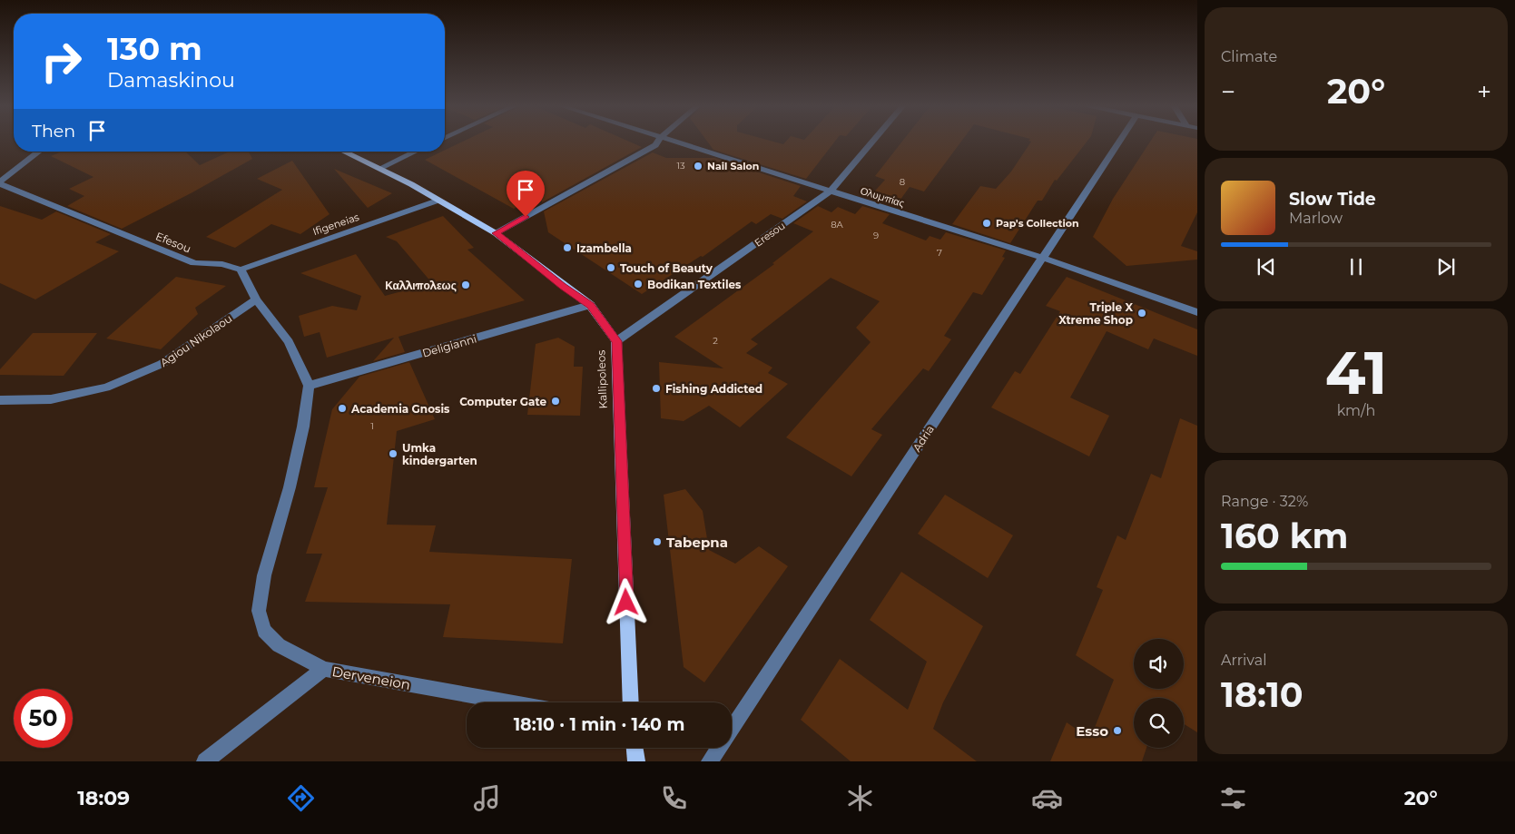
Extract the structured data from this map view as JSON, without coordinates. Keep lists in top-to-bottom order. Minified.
{"streets":{"main road":["Kallipoleos"],"street":["Ολυμπίας","Ifigeneias","Eresou","Efesou","Agiou Nikolaou","Deligianni","Adria","Derveneion"]},"crossings":[["Ολυμπίας","Eresou"],["Ολυμπίας","Adria"],["Ifigeneias","Efesou"],["Ifigeneias","Kallipoleos"],["Eresou","Kallipoleos"],["Deligianni","Kallipoleos"],["Deligianni","Derveneion"]],"places":["Nail Salon","Pap's Collection","Izambella","Touch of Beauty","Bodikan Textiles","Καλλιπολεως","Triple X Xtreme Shop","Fishing Addicted","Computer Gate","Academia Gnosis","Umka kindergarten","Tabepna","Esso"],"house_numbers":["13","8","8A","9","7","2","1"],"page":{"tile":["Climate",["41","km/h"],["Range · 32%","160 km"],["Arrival","18:10"]],"turn":["130 m","Damaskinou"],"heat":["−","20°","+"],"then":"Then","song":["Slow Tide","Marlow"],"limit":"50","trip":"18:10 · 1 min · 140 m","tabs":["18:09","20°"]}}
